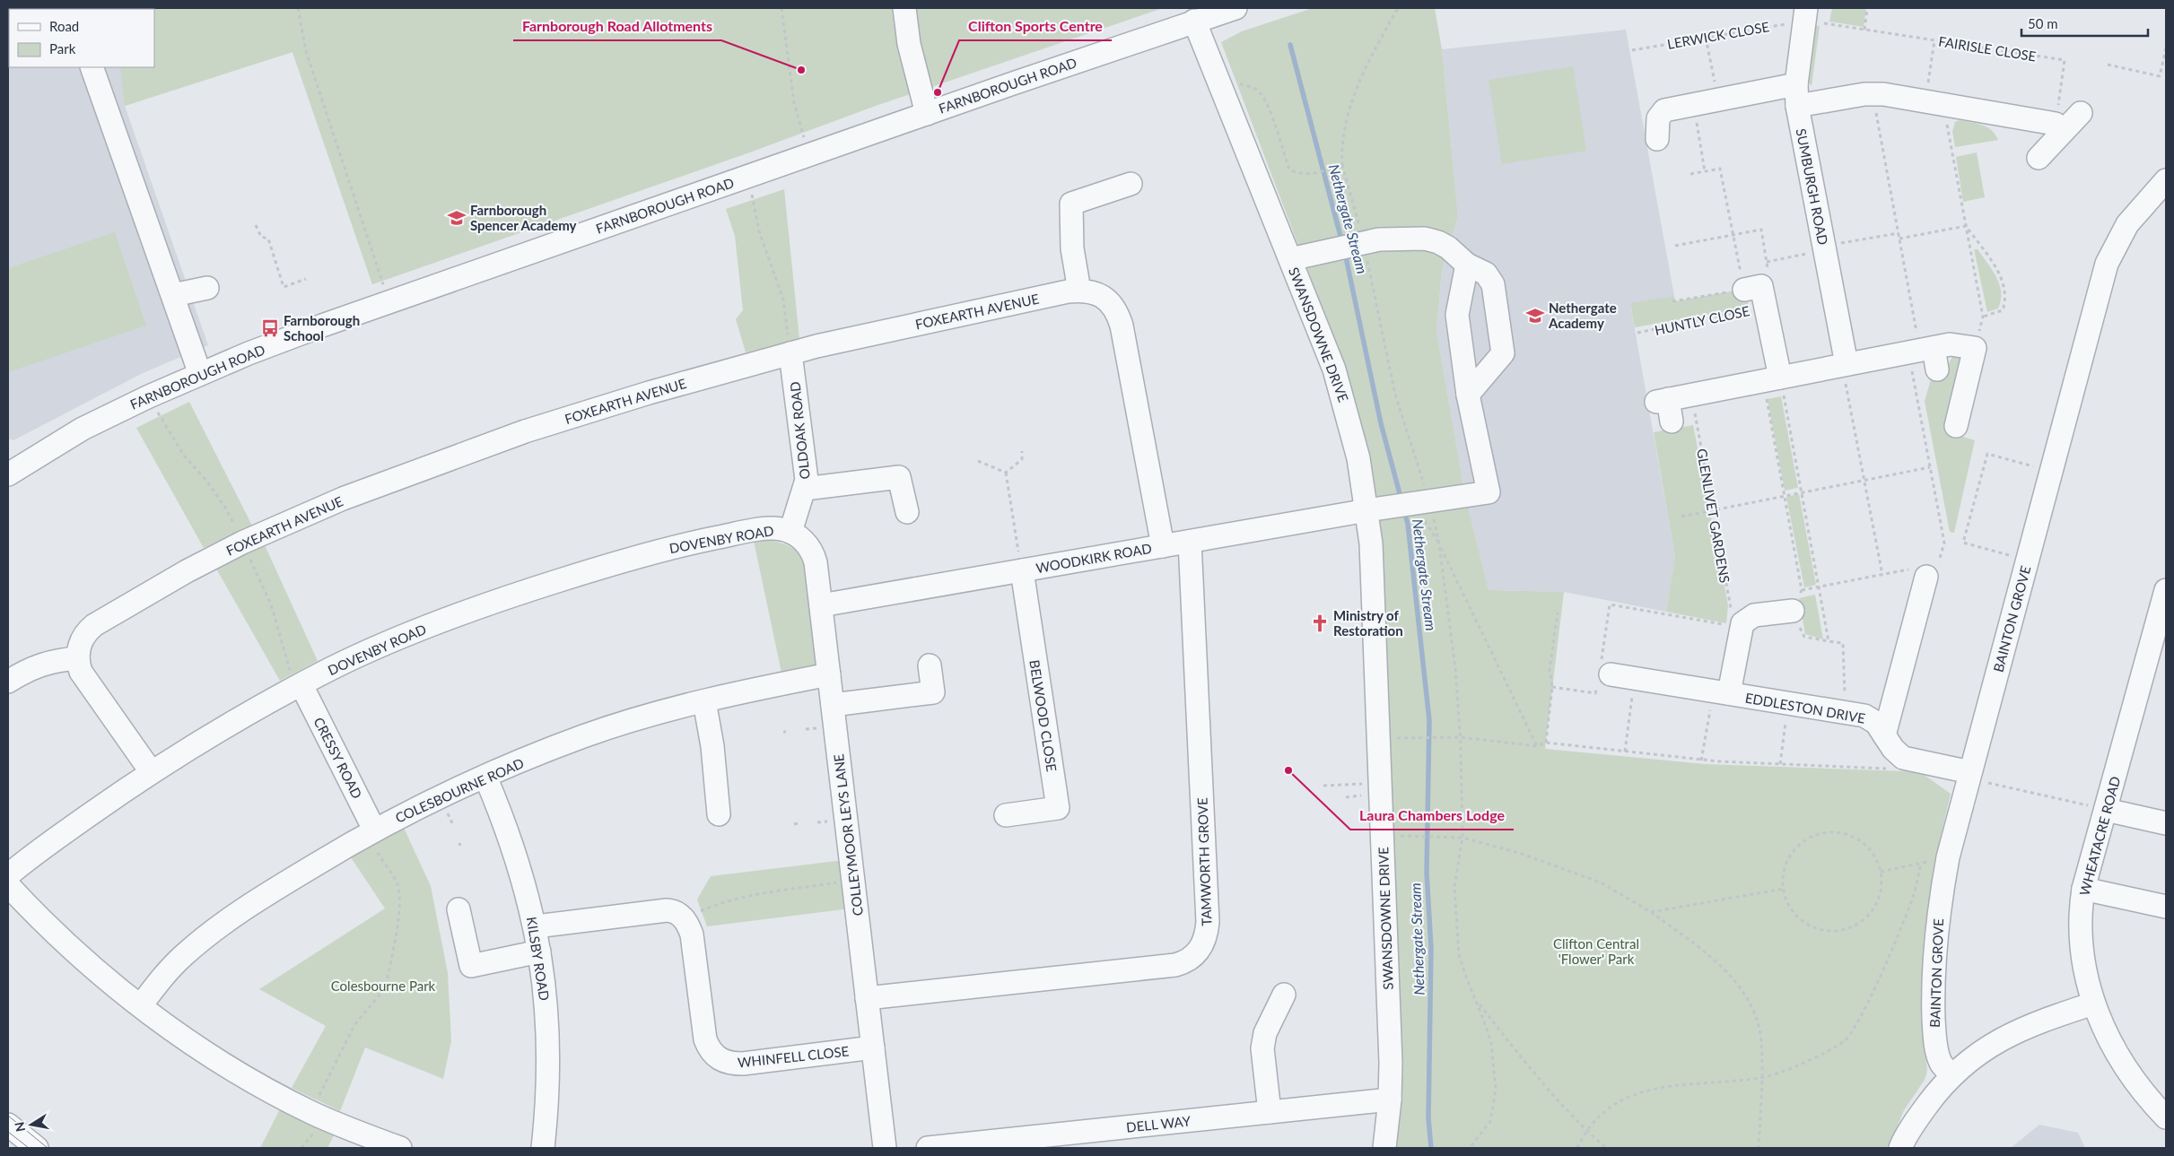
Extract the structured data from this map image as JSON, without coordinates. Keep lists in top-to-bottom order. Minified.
{"streets":{"street":["FARNBOROUGH ROAD","SUMBURGH ROAD","FOXEARTH AVENUE","HUNTLY CLOSE","SWANSDOWNE DRIVE","OLDOAK ROAD","DOVENBY ROAD","WOODKIRK ROAD","BAINTON GROVE","EDDLESTON DRIVE","BELWOOD CLOSE","CRESSY ROAD","COLESBOURNE ROAD","COLLEYMOOR LEYS LANE","WHEATACRE ROAD","TAMWORTH GROVE","KILSBY ROAD","WHINFELL CLOSE","DELL WAY"],"path":["LERWICK CLOSE","FAIRISLE CLOSE","GLENLIVET GARDENS"]},"crossings":[["LERWICK CLOSE","FAIRISLE CLOSE"],["LERWICK CLOSE","SUMBURGH ROAD"],["FAIRISLE CLOSE","SUMBURGH ROAD"],["FARNBOROUGH ROAD","SWANSDOWNE DRIVE"],["FOXEARTH AVENUE","OLDOAK ROAD"],["FOXEARTH AVENUE","WOODKIRK ROAD"],["SWANSDOWNE DRIVE","WOODKIRK ROAD"],["SWANSDOWNE DRIVE","DELL WAY"],["OLDOAK ROAD","DOVENBY ROAD"],["OLDOAK ROAD","COLLEYMOOR LEYS LANE"],["DOVENBY ROAD","CRESSY ROAD"],["DOVENBY ROAD","COLLEYMOOR LEYS LANE"],["WOODKIRK ROAD","BELWOOD CLOSE"],["WOODKIRK ROAD","COLLEYMOOR LEYS LANE"],["WOODKIRK ROAD","TAMWORTH GROVE"],["CRESSY ROAD","COLESBOURNE ROAD"],["COLESBOURNE ROAD","COLLEYMOOR LEYS LANE"],["COLESBOURNE ROAD","KILSBY ROAD"],["COLLEYMOOR LEYS LANE","TAMWORTH GROVE"],["COLLEYMOOR LEYS LANE","WHINFELL CLOSE"]],"water":["Nethergate Stream"],"parks":["Clifton Central 'Flower' Park","Colesbourne Park"],"places":{"other":["Farnborough Road Allotments","Clifton Sports Centre","Laura Chambers Lodge"],"school or university":["Farnborough Spencer Academy","Nethergate Academy"],"bus stop":["Farnborough School"],"church":["Ministry of Restoration"]},"legend":["Road","Park"],"scale_bar":"50 m","north":"left"}
